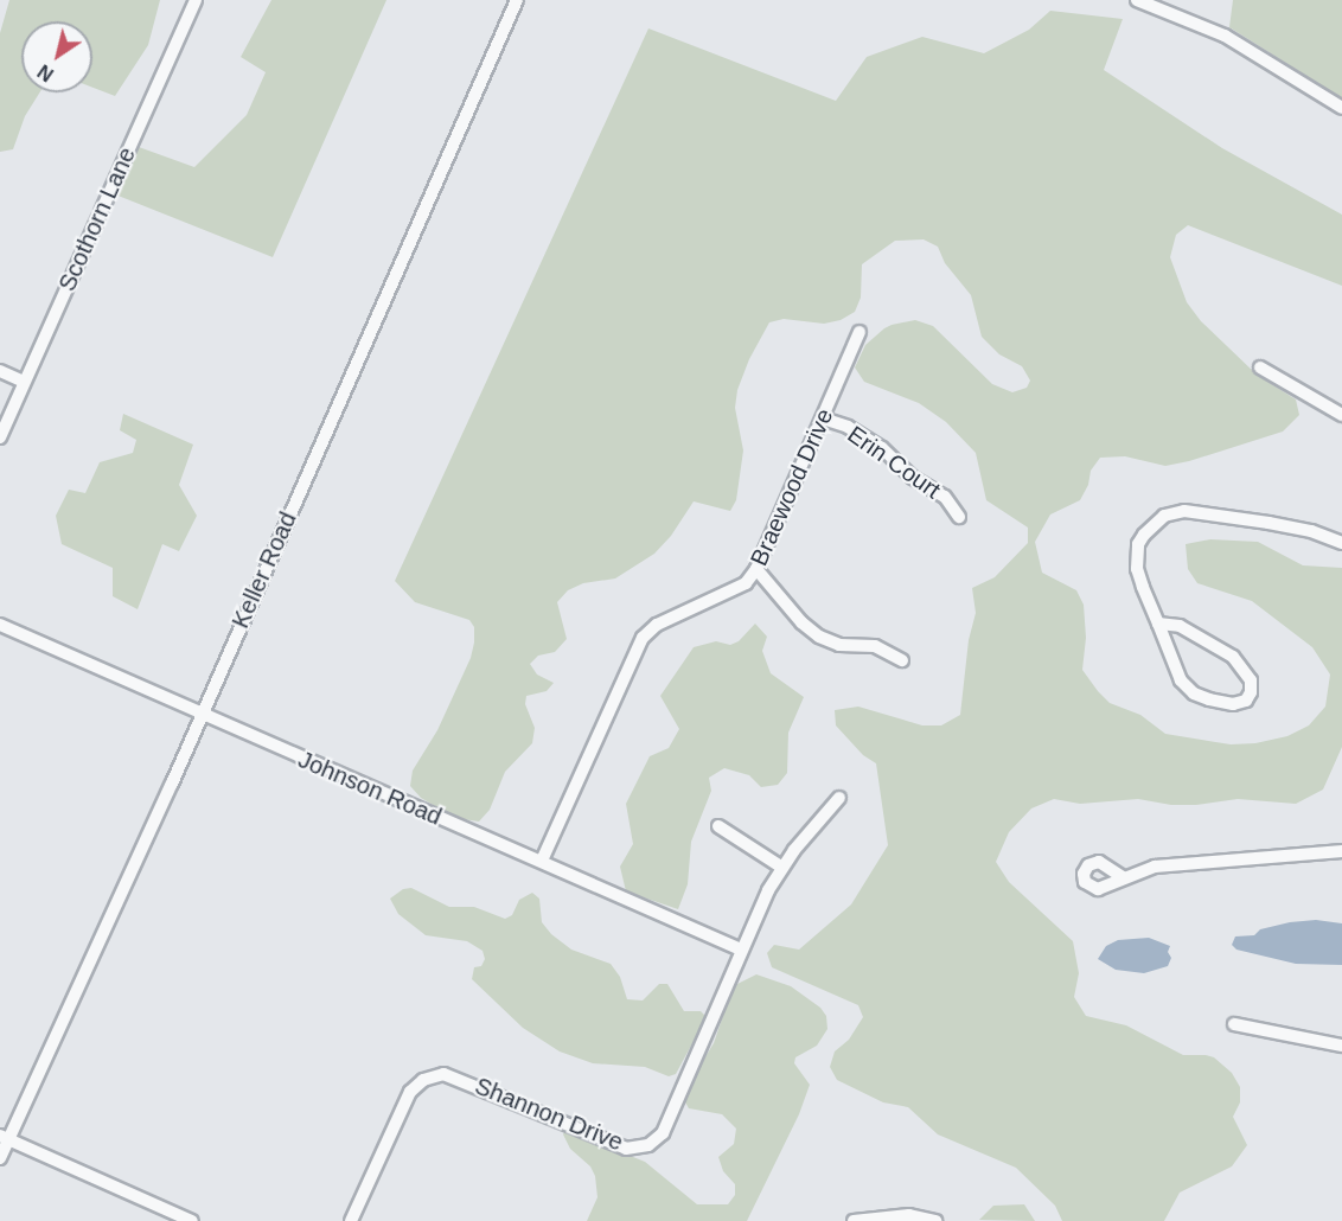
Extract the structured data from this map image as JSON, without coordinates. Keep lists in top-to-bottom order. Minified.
{"streets":{"street":["Scothorn Lane","Erin Court","Braewood Drive","Keller Road","Johnson Road","Shannon Drive"]},"crossings":[["Erin Court","Braewood Drive"],["Braewood Drive","Johnson Road"],["Keller Road","Johnson Road"],["Johnson Road","Shannon Drive"]],"north":"bottom left"}
